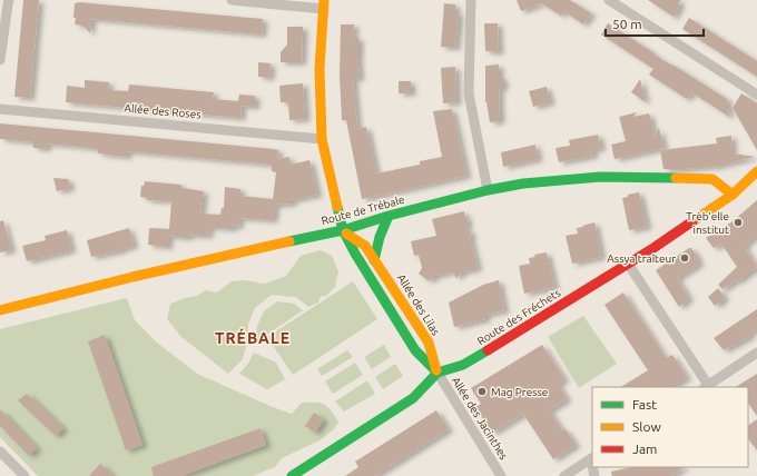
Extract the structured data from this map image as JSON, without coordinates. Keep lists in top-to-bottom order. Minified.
{"streets":{"street":["Allée des Roses","Route de Trébale","Allée des Lilas","Route des Fréchets","Allée des Jacinthes"]},"crossings":[["Route de Trébale","Allée des Lilas"],["Route de Trébale","Route des Fréchets"],["Allée des Lilas","Route des Fréchets"],["Allée des Lilas","Allée des Jacinthes"],["Route des Fréchets","Allée des Jacinthes"]],"districts":["TRÉBALE"],"places":["Trèb'elle institut","Assya traîteur","Mag Presse"],"legend":["Fast","Slow","Jam"],"scale_bar":"50 m"}
